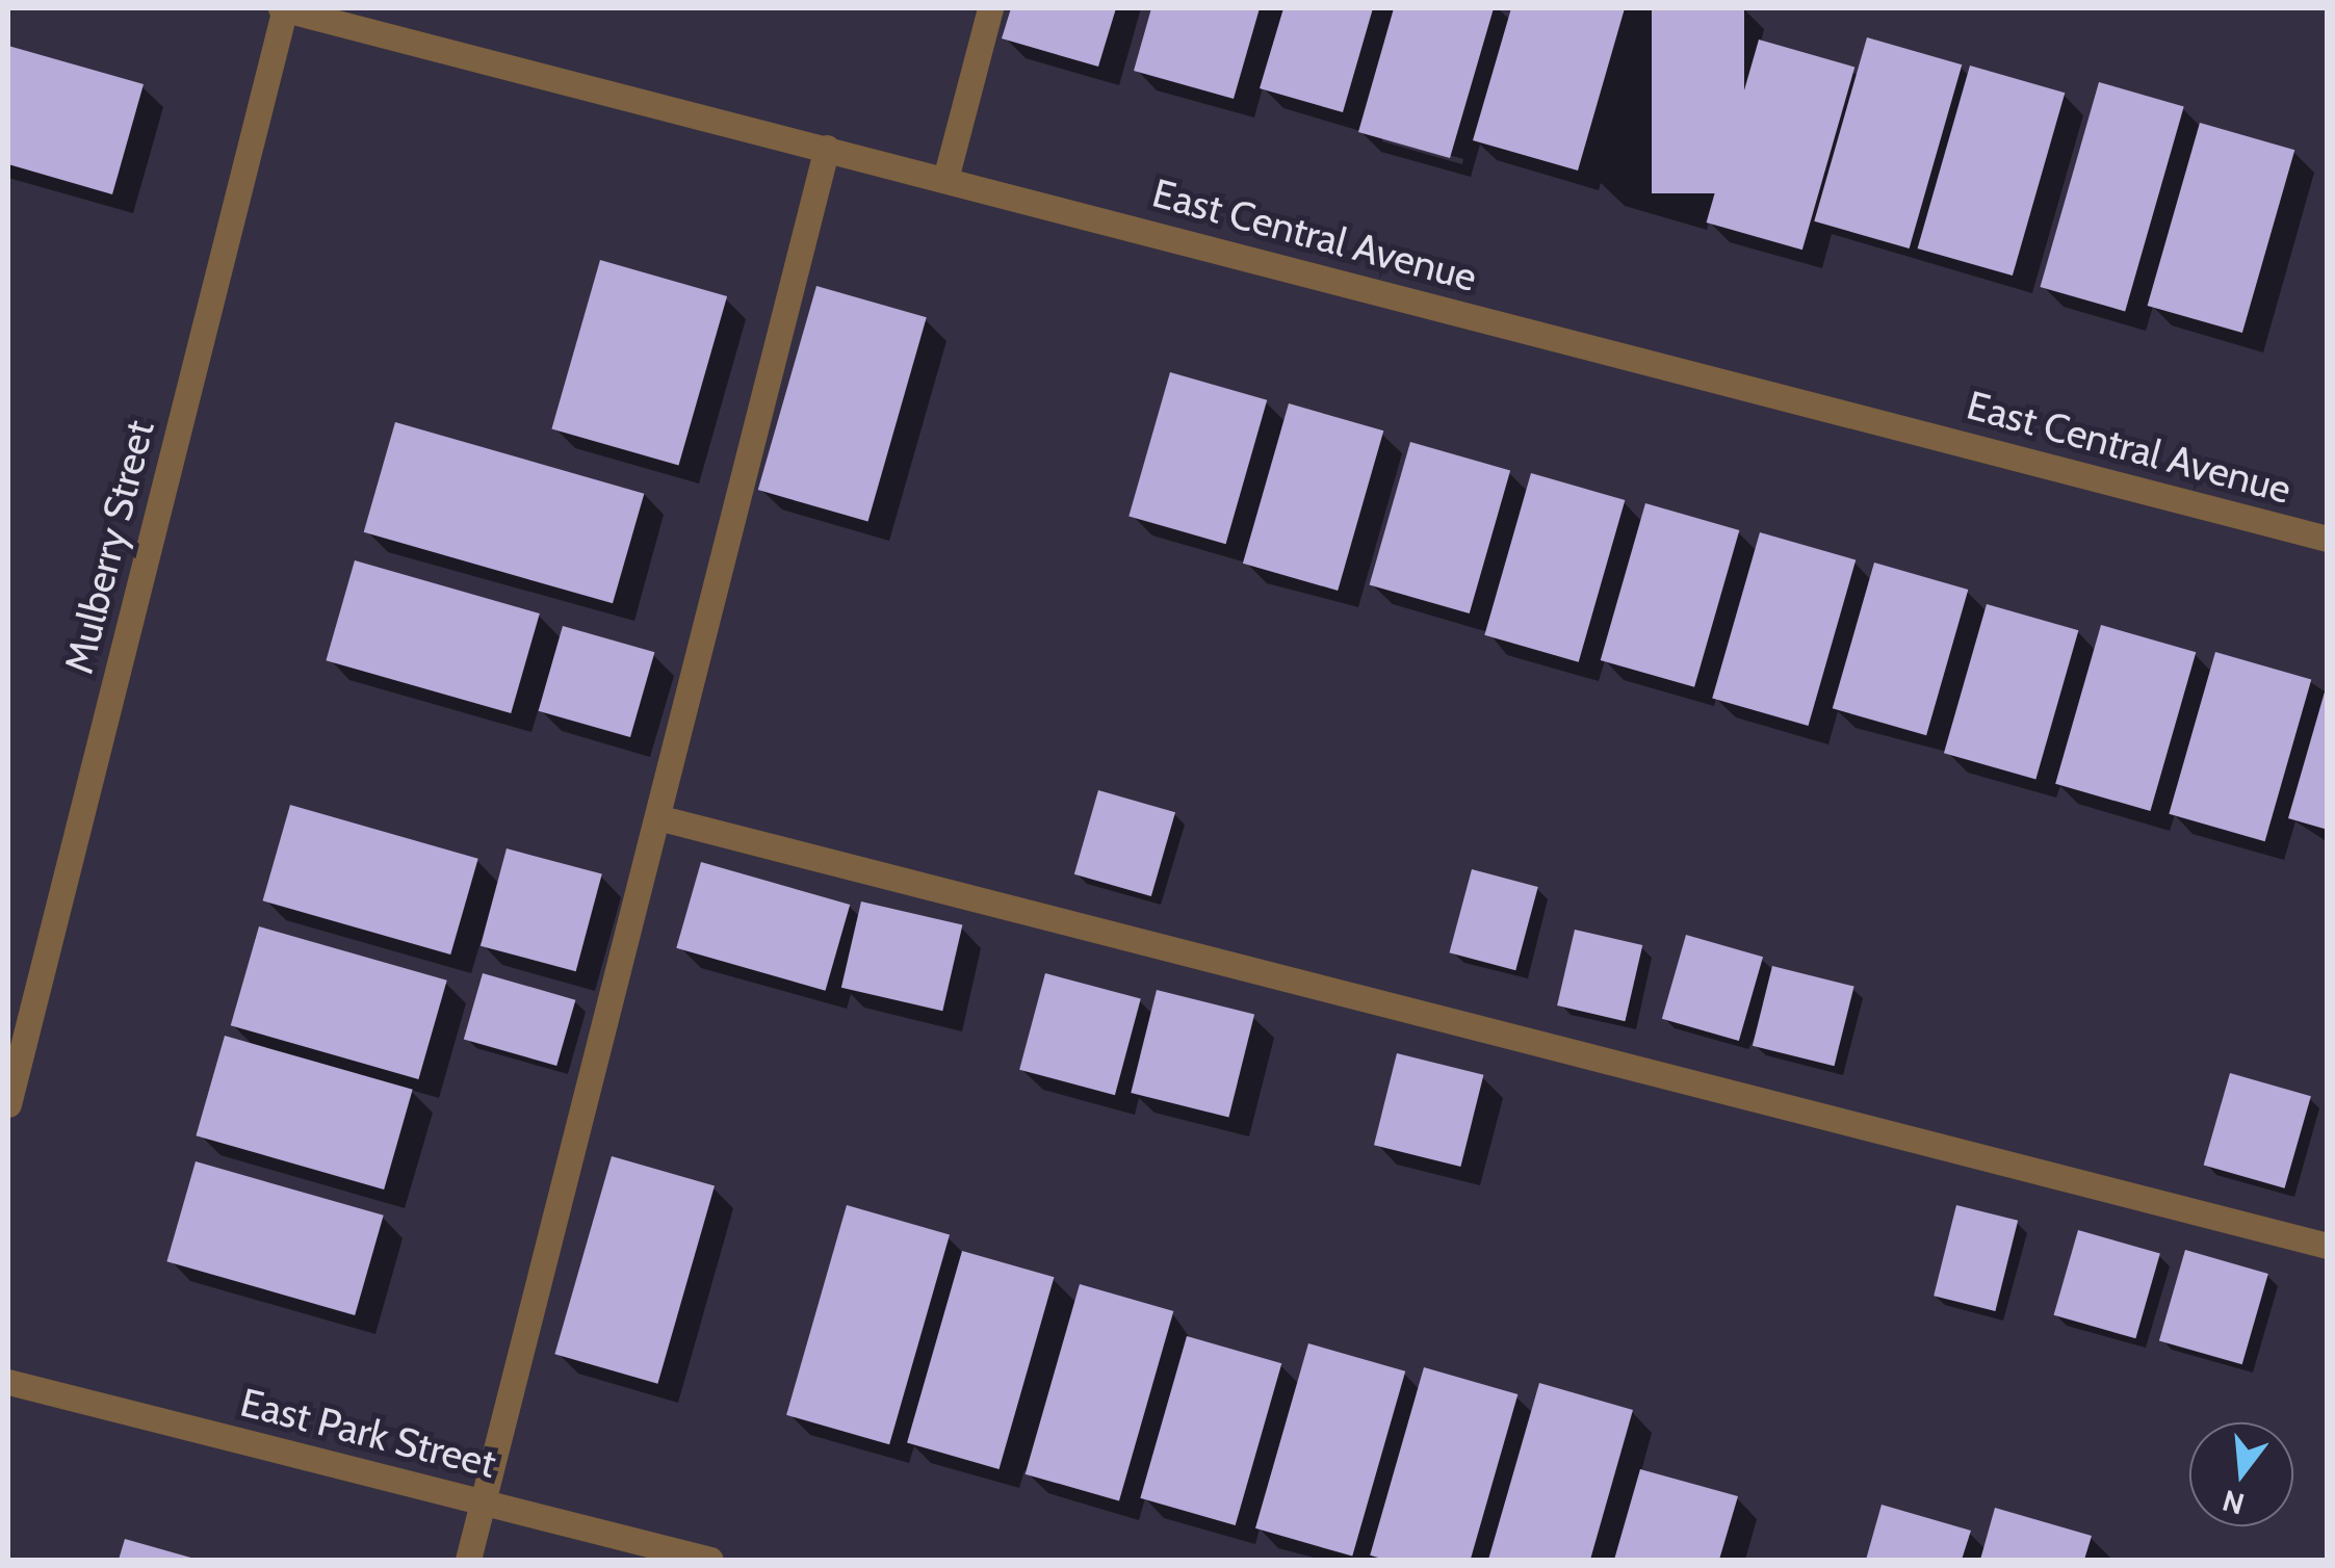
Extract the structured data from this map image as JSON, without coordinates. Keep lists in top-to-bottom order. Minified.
{"streets":{"street":["East Central Avenue","Mulberry Street","East Park Street"]},"crossings":[["East Central Avenue","Mulberry Street"]],"north":"bottom"}
